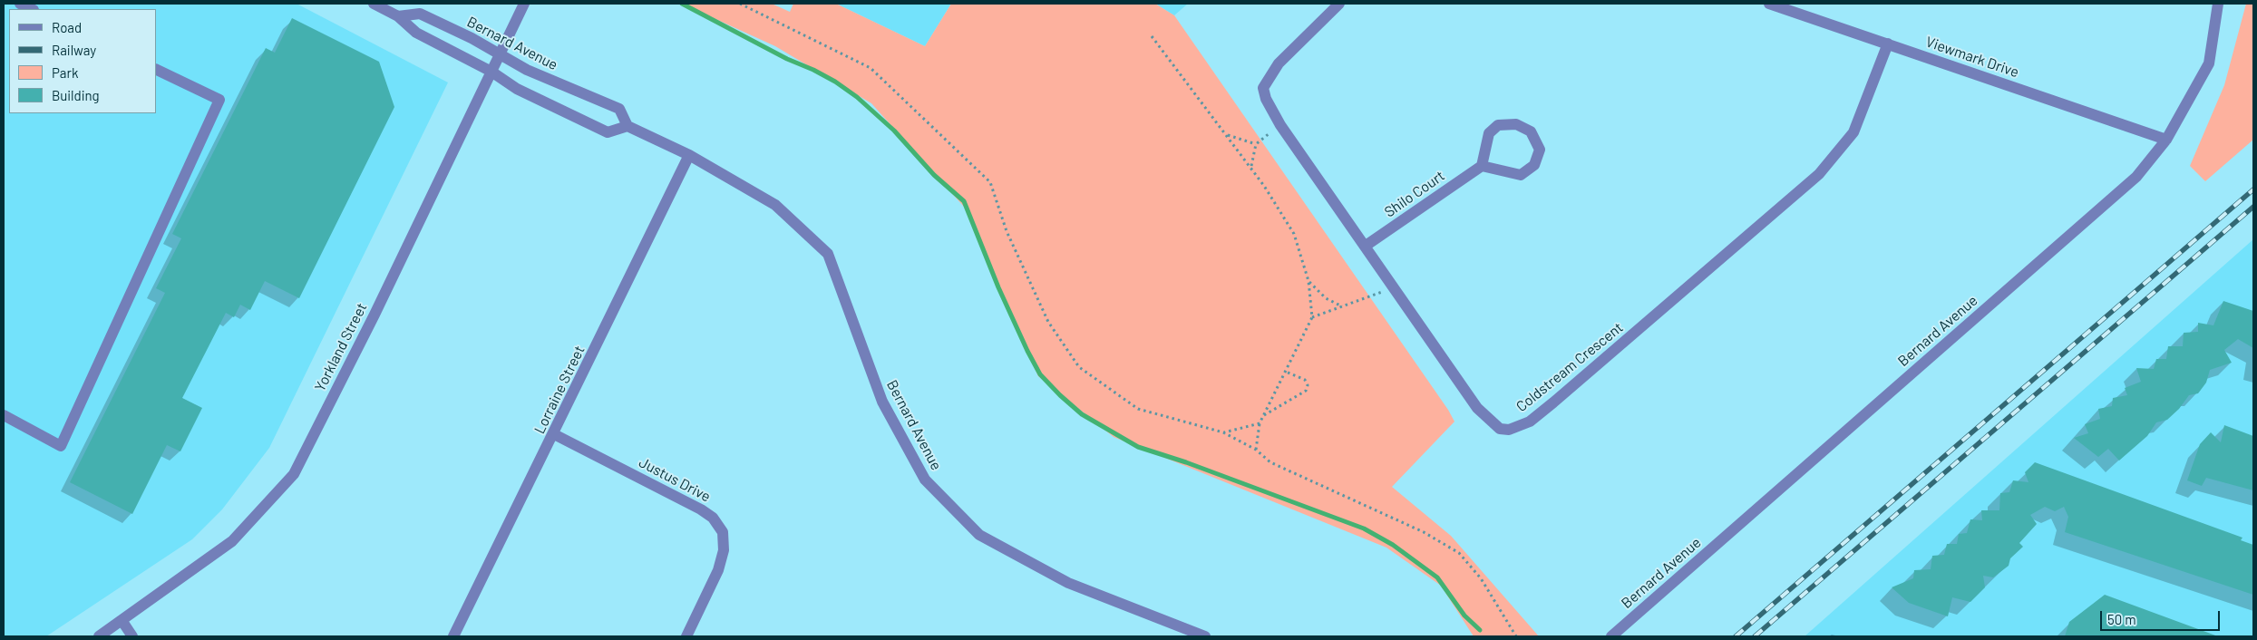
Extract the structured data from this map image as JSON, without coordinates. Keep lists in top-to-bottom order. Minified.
{"streets":{"street":["Bernard Avenue","Viewmark Drive","Shilo Court","Yorkland Street","Coldstream Crescent","Lorraine Street","Justus Drive"]},"crossings":[["Bernard Avenue","Viewmark Drive"],["Bernard Avenue","Yorkland Street"],["Bernard Avenue","Lorraine Street"],["Viewmark Drive","Coldstream Crescent"],["Shilo Court","Coldstream Crescent"],["Lorraine Street","Justus Drive"]],"legend":["Road","Railway","Park","Building"],"scale_bar":"50 m"}
